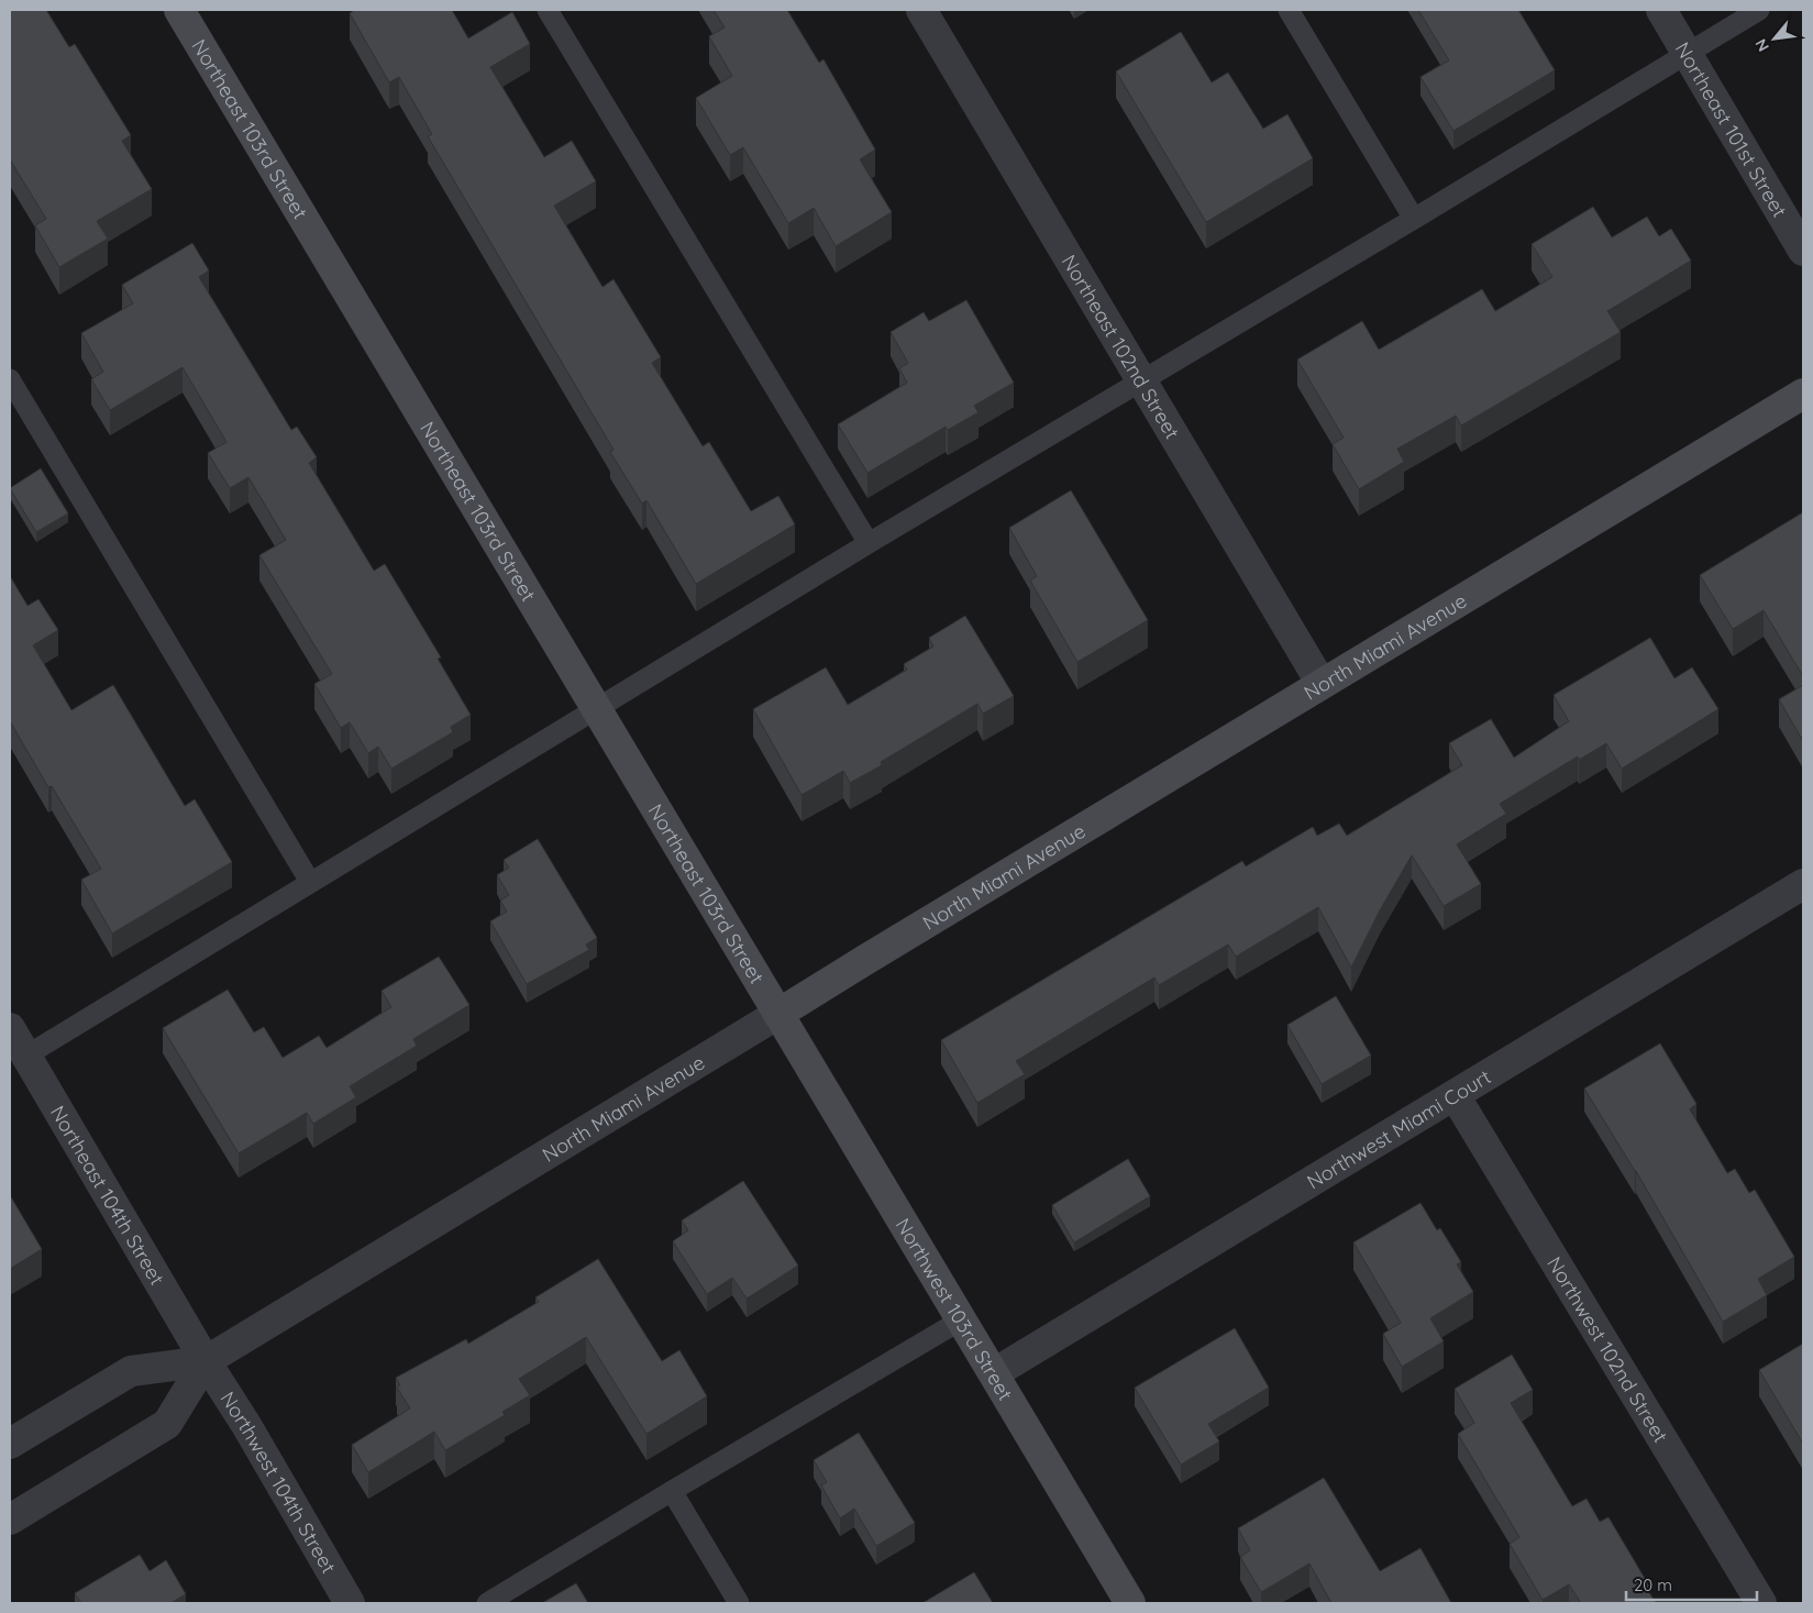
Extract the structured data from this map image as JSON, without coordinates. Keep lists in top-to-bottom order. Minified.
{"streets":{"main road":["Northeast 103rd Street","North Miami Avenue","Northwest 103rd Street"],"street":["Northeast 101st Street","Northeast 102nd Street","Northwest Miami Court","Northeast 104th Street","Northwest 102nd Street","Northwest 104th Street"]},"crossings":[["Northeast 103rd Street","North Miami Avenue"],["Northeast 103rd Street","Northwest 103rd Street"],["Northeast 102nd Street","North Miami Avenue"],["North Miami Avenue","Northeast 104th Street"],["North Miami Avenue","Northwest 103rd Street"],["North Miami Avenue","Northwest 104th Street"],["Northwest Miami Court","Northwest 103rd Street"],["Northwest Miami Court","Northwest 102nd Street"],["Northeast 104th Street","Northwest 104th Street"]],"scale_bar":"20 m","north":"bottom left"}
